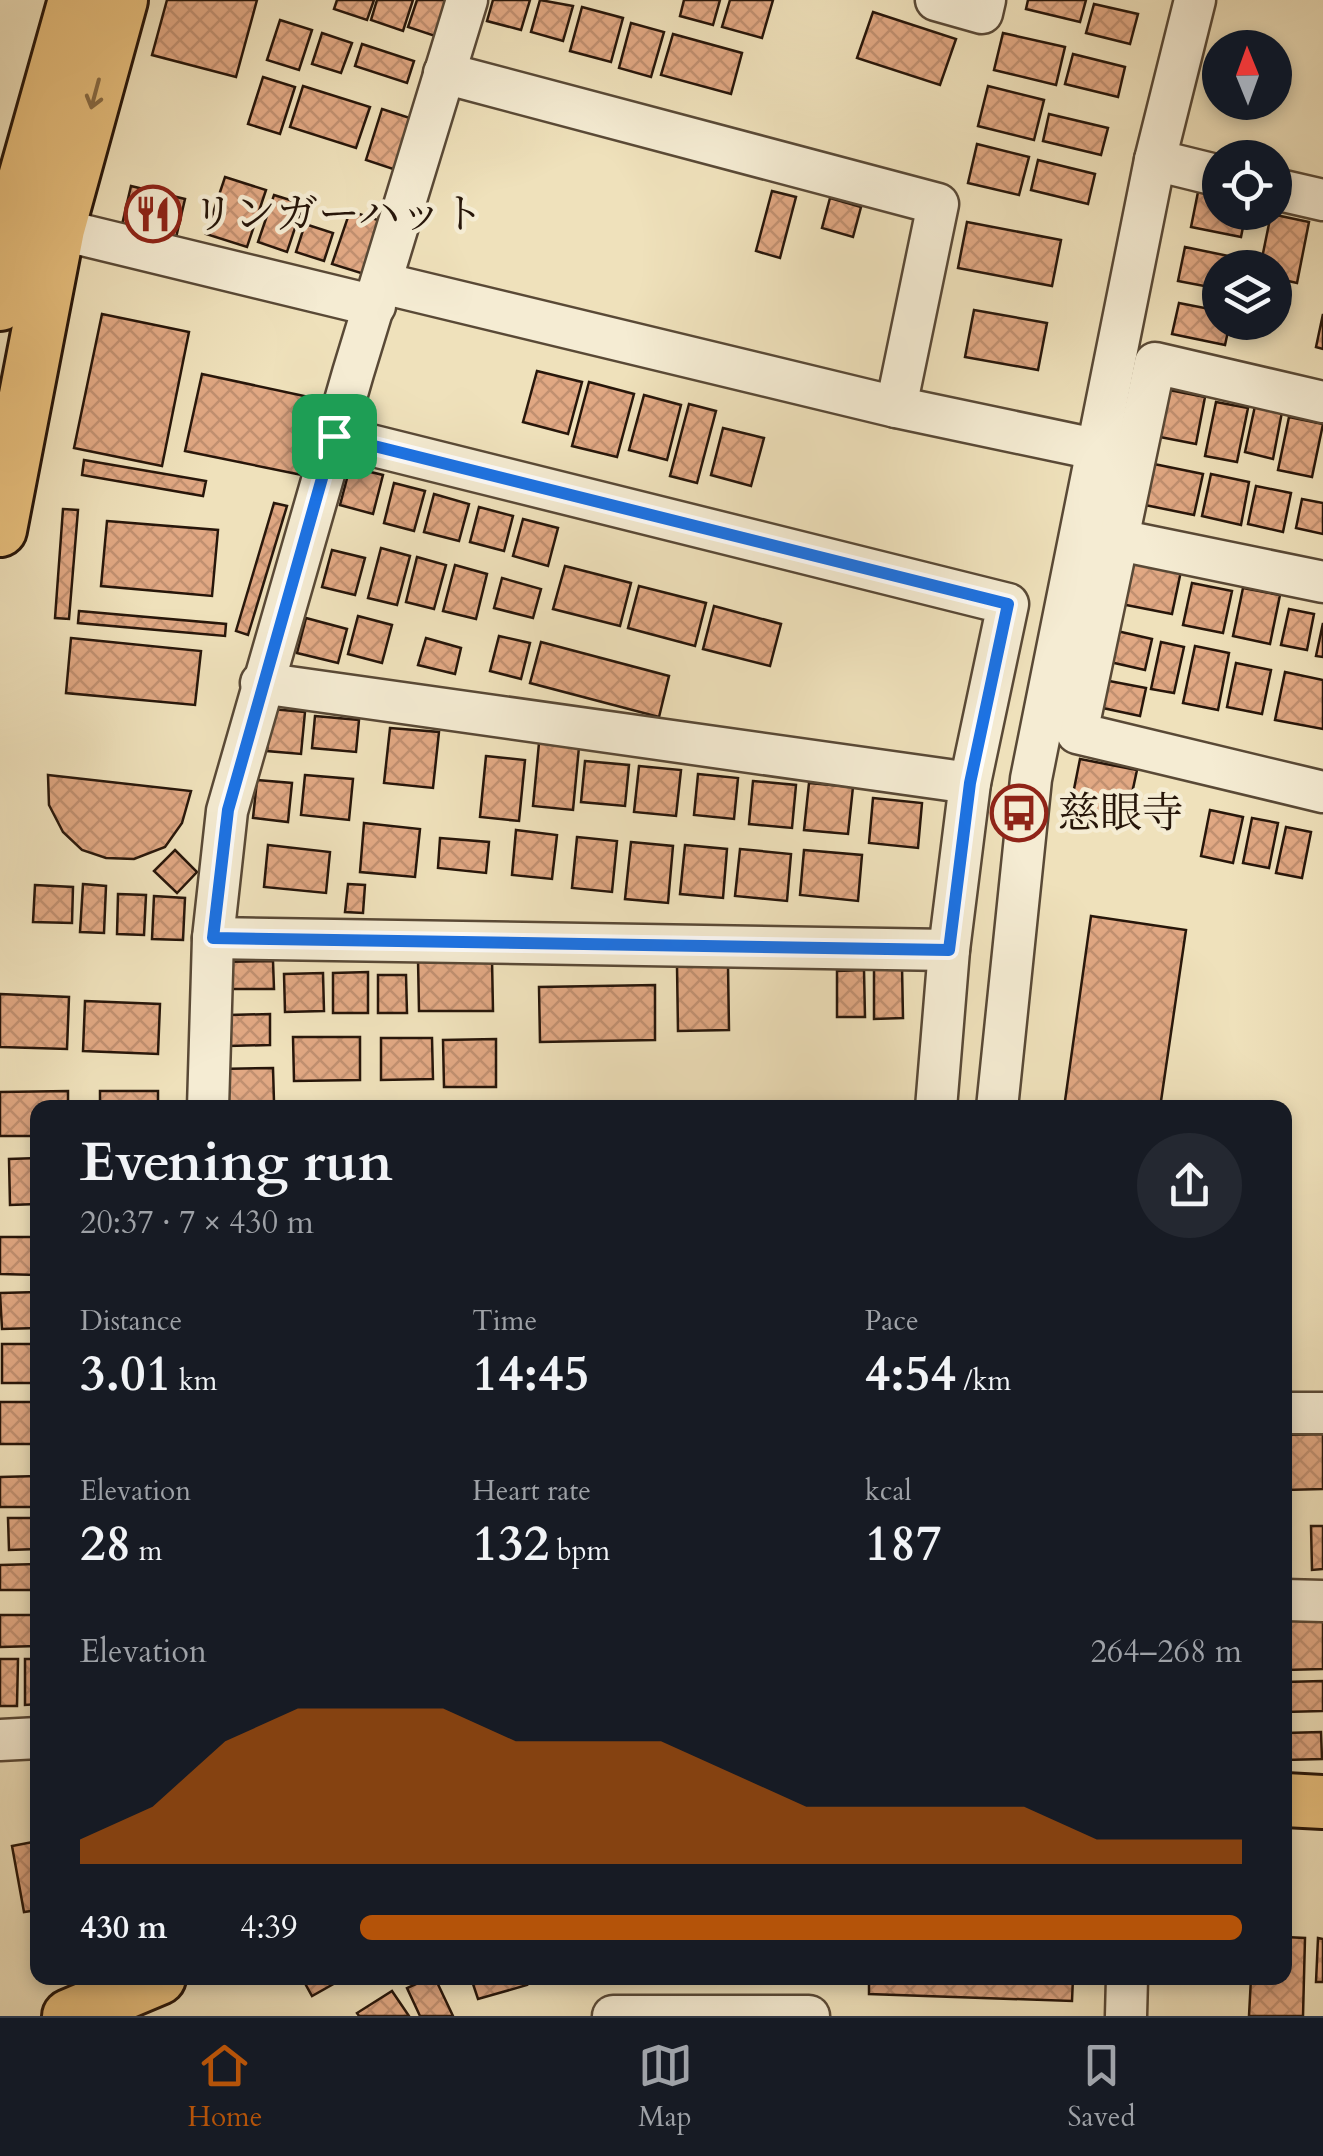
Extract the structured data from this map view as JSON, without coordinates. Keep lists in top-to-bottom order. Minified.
{"places":{"restaurant":["リンガーハット"],"bus stop":["慈眼寺"]},"north":"top","page":{"heading":["Evening run","20:37 · 7 × 430 m"],"stats":[["Distance","3.01 km"],["Time","14:45"],["Pace","4:54 /km"],["Elevation","28 m"],["Heart rate","132 bpm"],["kcal","187"]],"chart":["Elevation","264–268 m"],"list":[{"name":"430 m","note":"4:39"}],"tabs":["Home","Map","Saved"]}}
